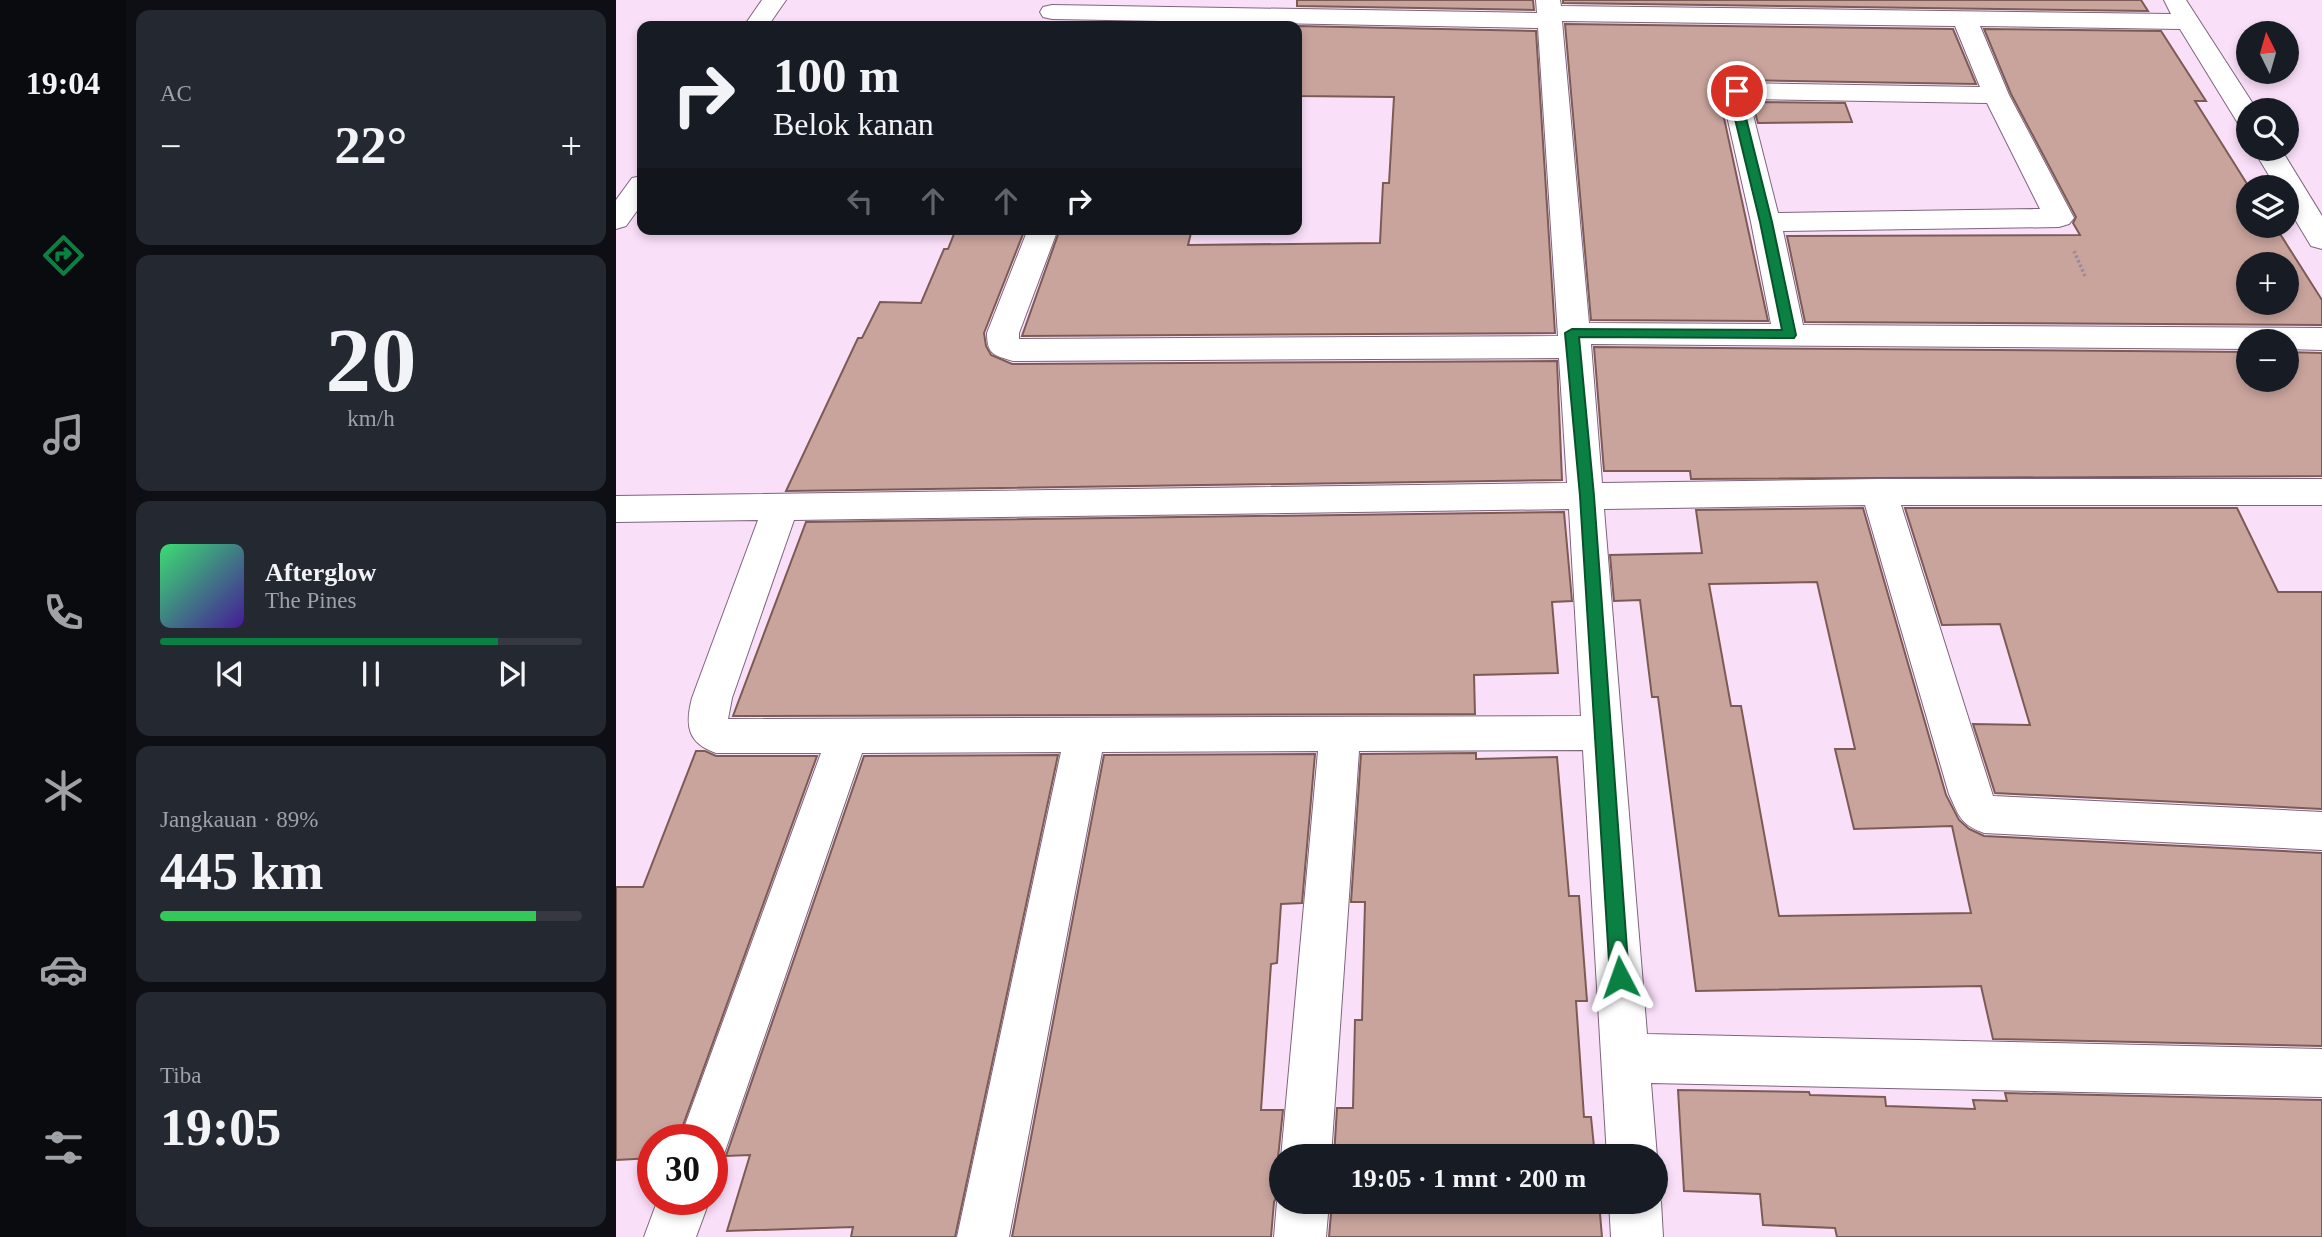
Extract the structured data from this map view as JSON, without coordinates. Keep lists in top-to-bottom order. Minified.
{"north":"top","page":{"tabs":"19:04","tile":["AC",["20","km/h"],["Jangkauan · 89%","445 km"],["Tiba","19:05"]],"map_buttons":["+","−"],"turn":["100 m","Belok kanan"],"heat":["−","22°","+"],"song":["Afterglow","The Pines"],"limit":"30","trip":"19:05 · 1 mnt · 200 m"}}
